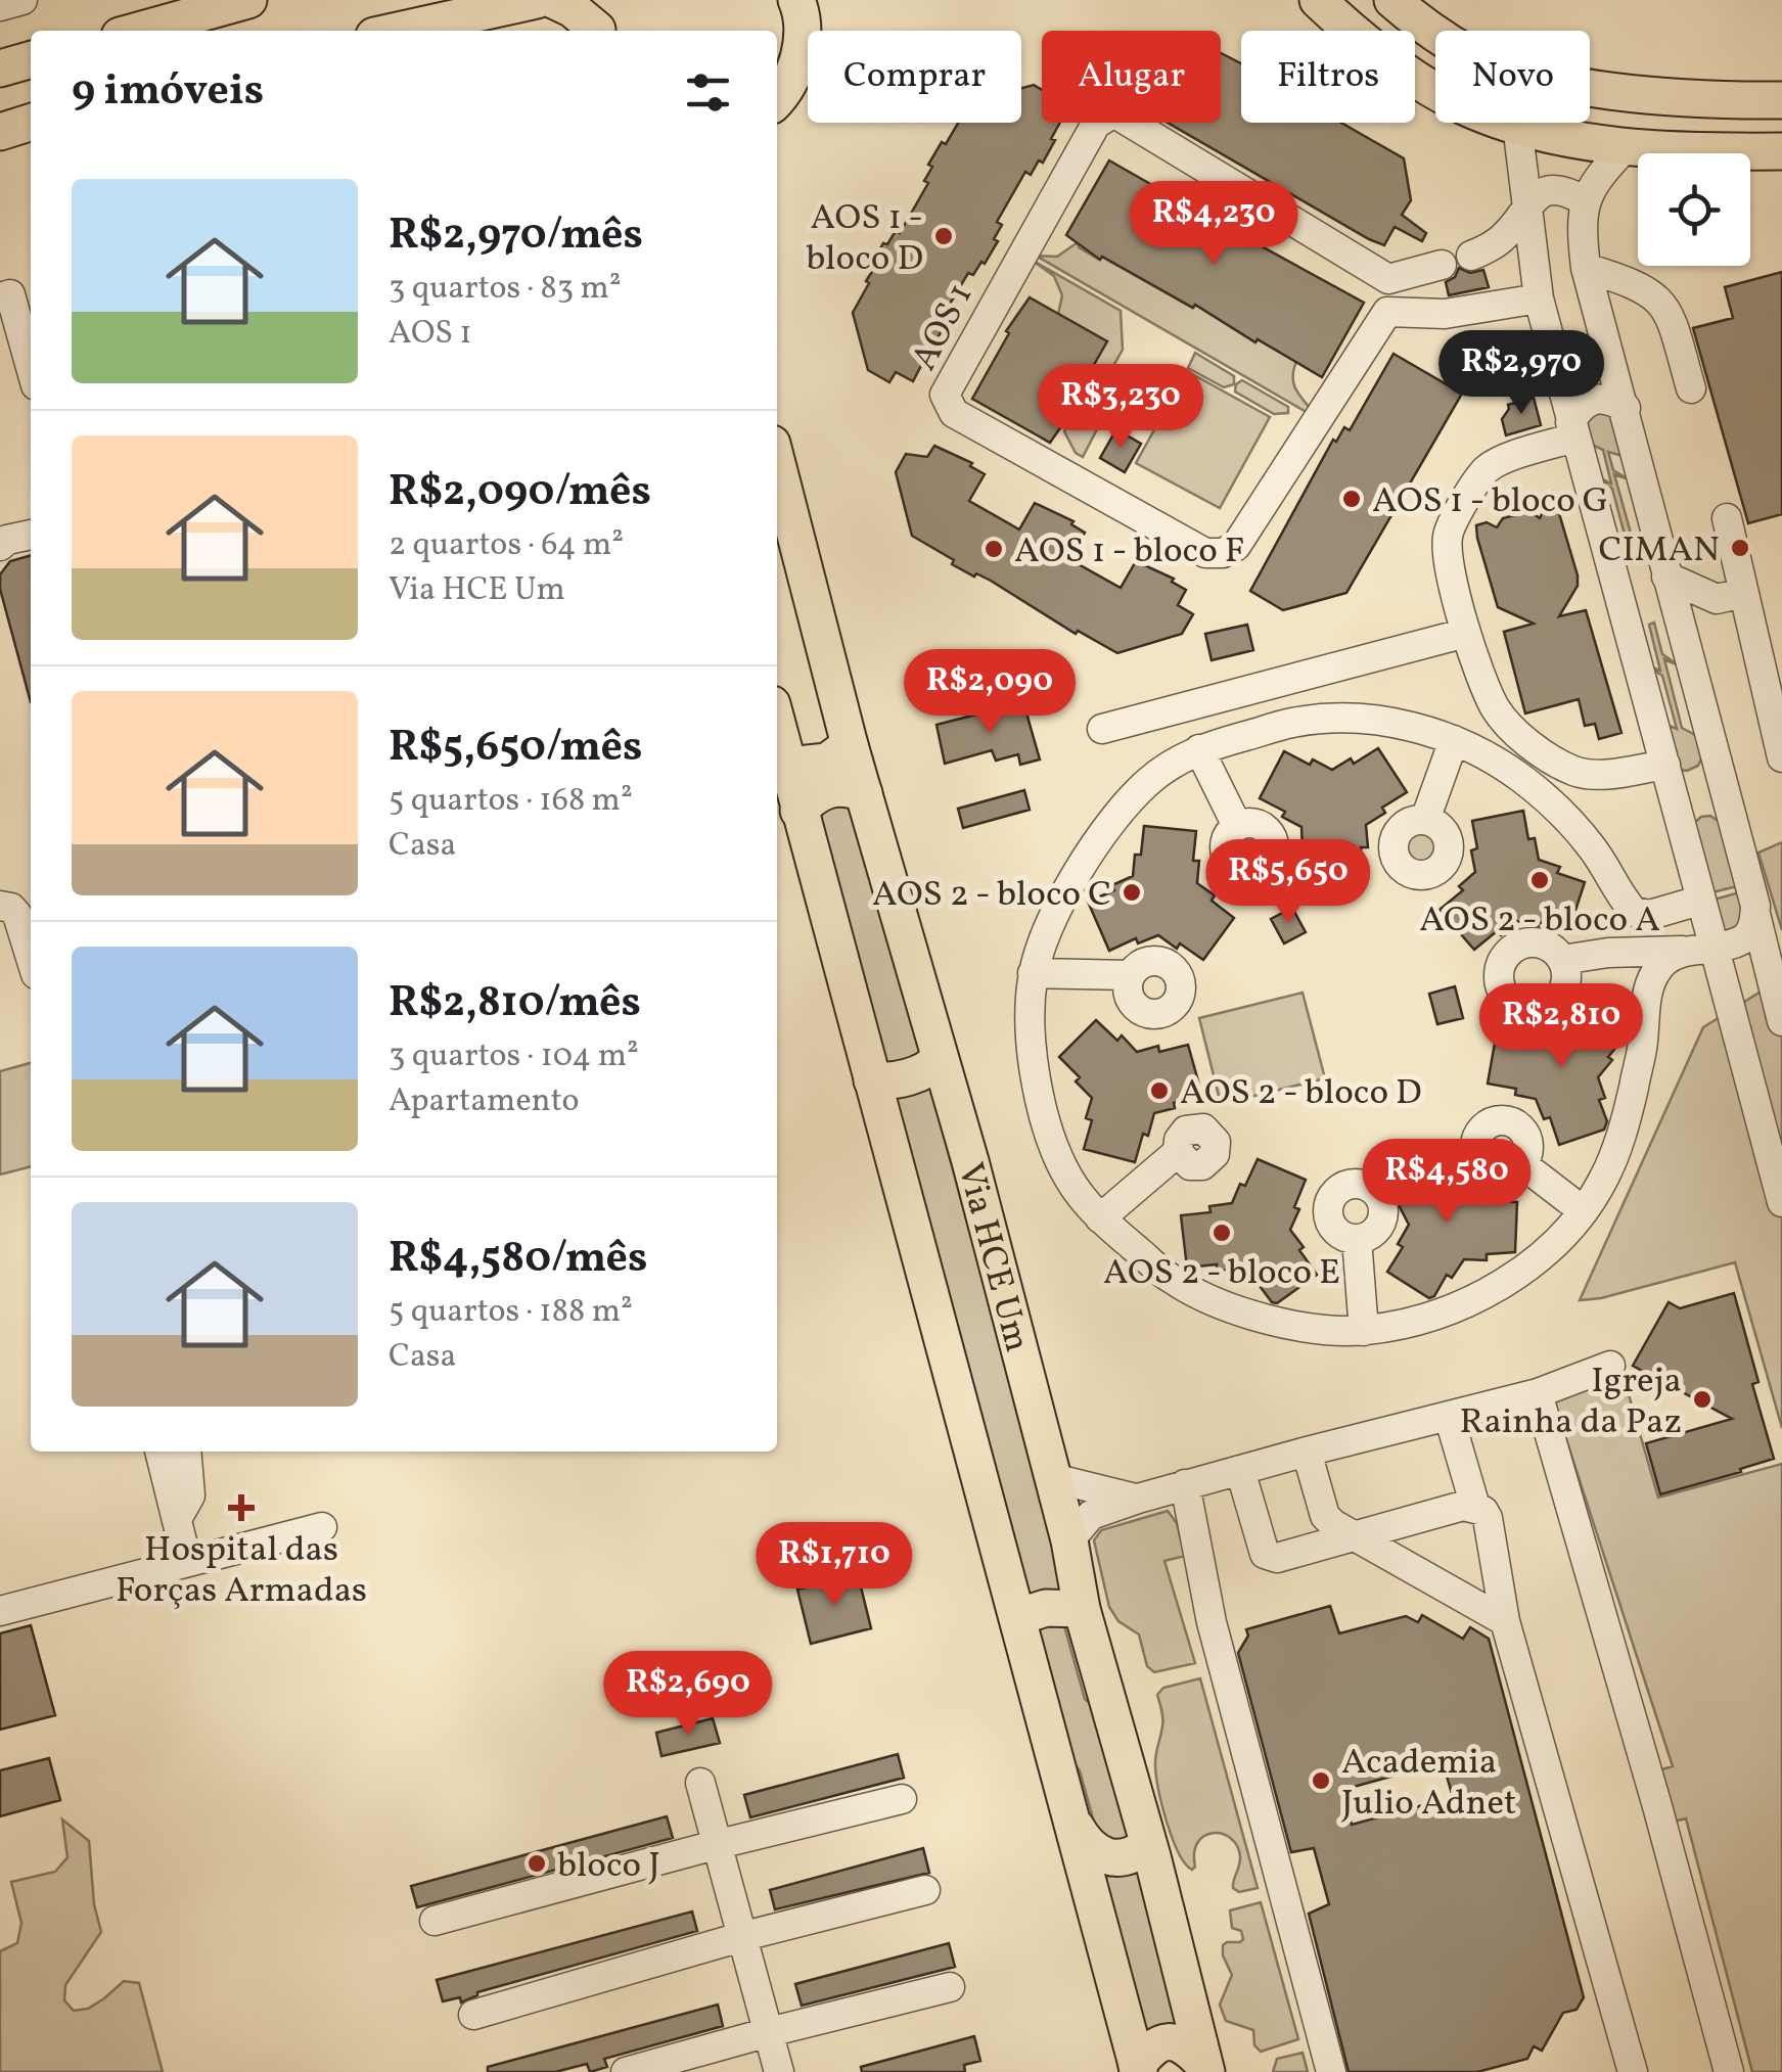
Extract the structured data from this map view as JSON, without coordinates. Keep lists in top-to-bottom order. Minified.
{"streets":{"main road":["Via HCE Um"],"street":["AOS 1"]},"places":{"other":["AOS 1 - bloco D","AOS 1 - bloco G","CIMAN","AOS 1 - bloco F","AOS 2 - bloco A","AOS 2 - bloco C","AOS 2 - bloco D","AOS 2 - bloco E","Igreja Rainha da Paz","Academia Julio Adnet","bloco J"],"health":["Hospital das Forças Armadas"]},"page":{"chip":["Comprar","Alugar","Filtros","Novo"],"heading":"9 imóveis","list":[{"name":"R$2,970/mês","note":"3 quartos · 83 m² · AOS 1"},{"name":"R$2,090/mês","note":"2 quartos · 64 m² · Via HCE Um"},{"name":"R$5,650/mês","note":"5 quartos · 168 m² · Casa"},{"name":"R$2,810/mês","note":"3 quartos · 104 m² · Apartamento"},{"name":"R$4,580/mês","note":"5 quartos · 188 m² · Casa"}],"price":["R$4,230","R$2,970","R$3,230","R$2,090","R$5,650","R$2,810","R$4,580","R$1,710","R$2,690"]}}
